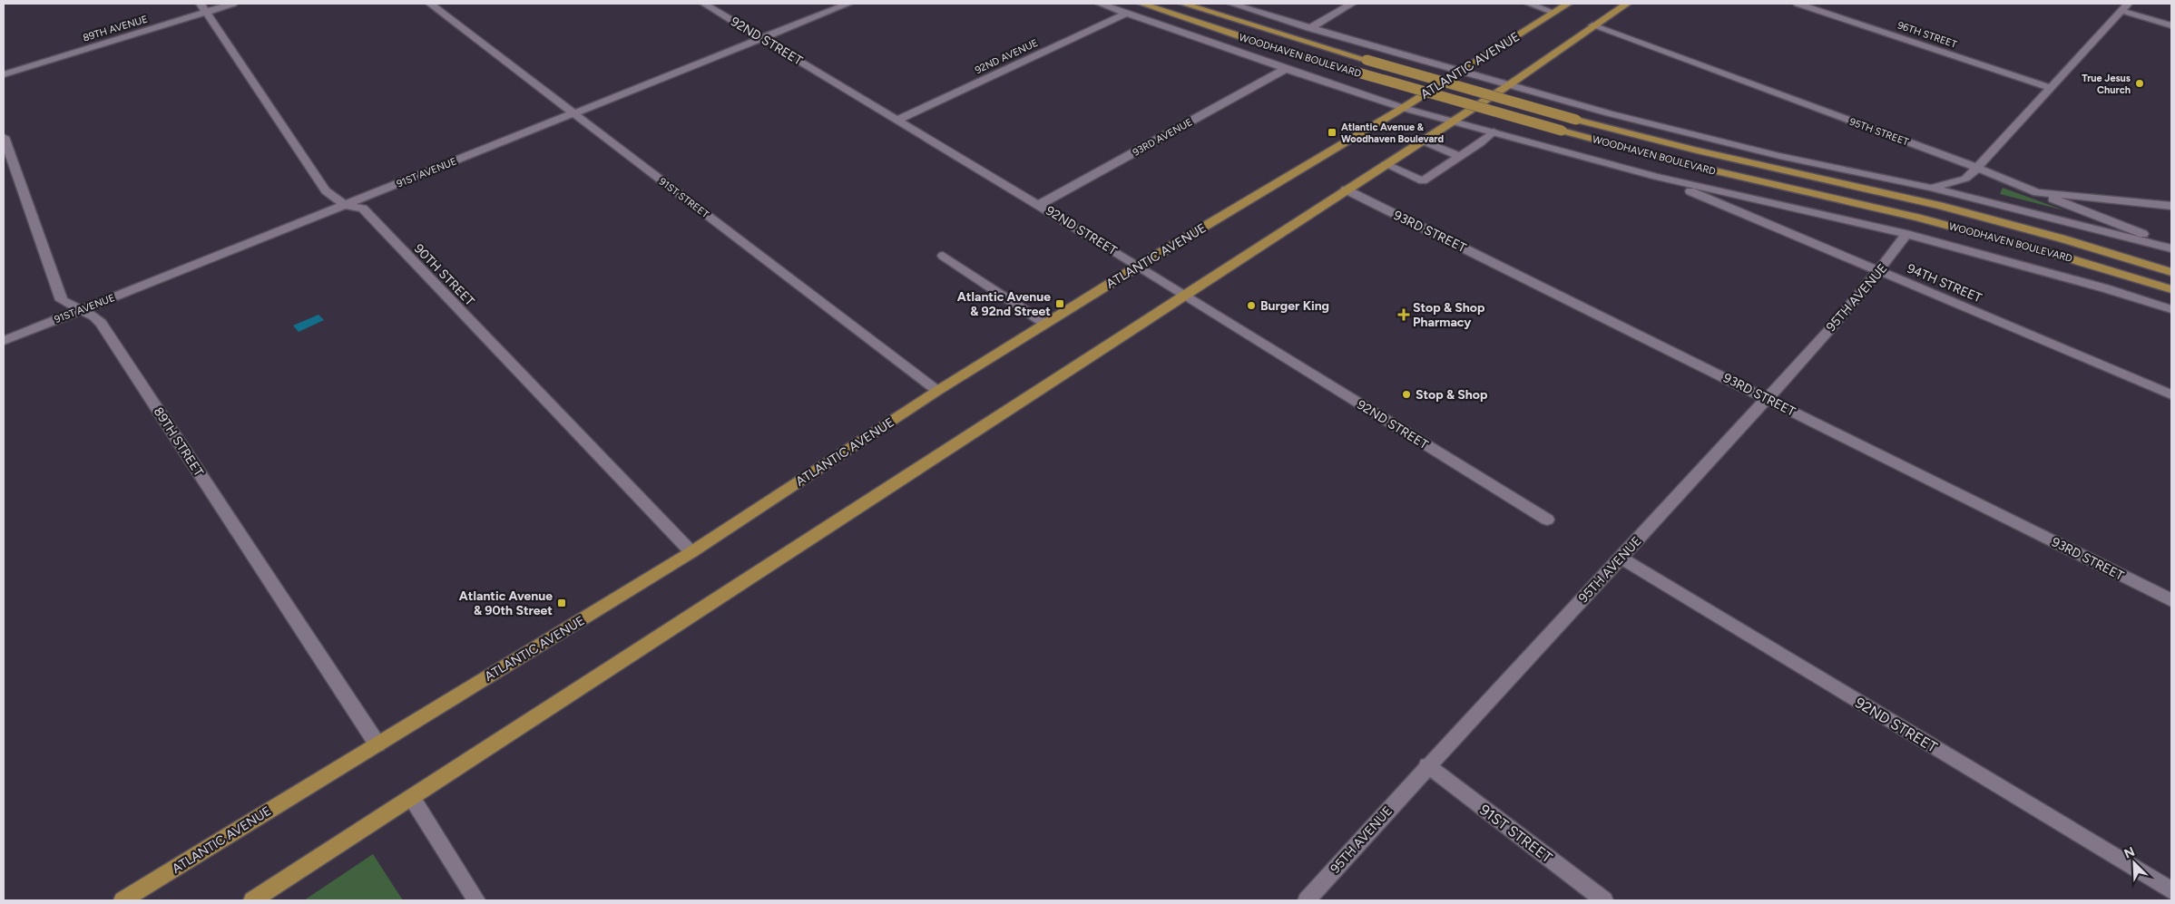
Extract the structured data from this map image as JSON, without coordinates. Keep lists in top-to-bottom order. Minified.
{"streets":{"main road":["WOODHAVEN BOULEVARD","ATLANTIC AVENUE"],"street":["89TH AVENUE","96TH STREET","92ND STREET","92ND AVENUE","95TH STREET","93RD AVENUE","91ST AVENUE","91ST STREET","93RD STREET","90TH STREET","94TH STREET","95TH AVENUE","89TH STREET"]},"crossings":[["89TH AVENUE","90TH STREET"],["92ND STREET","92ND AVENUE"],["92ND STREET","ATLANTIC AVENUE"],["92ND STREET","93RD AVENUE"],["92ND STREET","91ST AVENUE"],["92ND STREET","95TH AVENUE"],["WOODHAVEN BOULEVARD","92ND AVENUE"],["WOODHAVEN BOULEVARD","ATLANTIC AVENUE"],["WOODHAVEN BOULEVARD","93RD AVENUE"],["WOODHAVEN BOULEVARD","94TH STREET"],["WOODHAVEN BOULEVARD","95TH AVENUE"],["ATLANTIC AVENUE","91ST STREET"],["ATLANTIC AVENUE","90TH STREET"],["ATLANTIC AVENUE","89TH STREET"],["91ST AVENUE","91ST STREET"],["91ST AVENUE","90TH STREET"],["91ST AVENUE","89TH STREET"],["91ST STREET","95TH AVENUE"],["93RD STREET","95TH AVENUE"],["94TH STREET","95TH AVENUE"]],"places":{"other":["True Jesus Church","Burger King","Stop & Shop"],"transit":["Atlantic Avenue & Woodhaven Boulevard","Atlantic Avenue & 92nd Street","Atlantic Avenue & 90th Street"],"health":["Stop & Shop Pharmacy"]},"north":"top left"}
